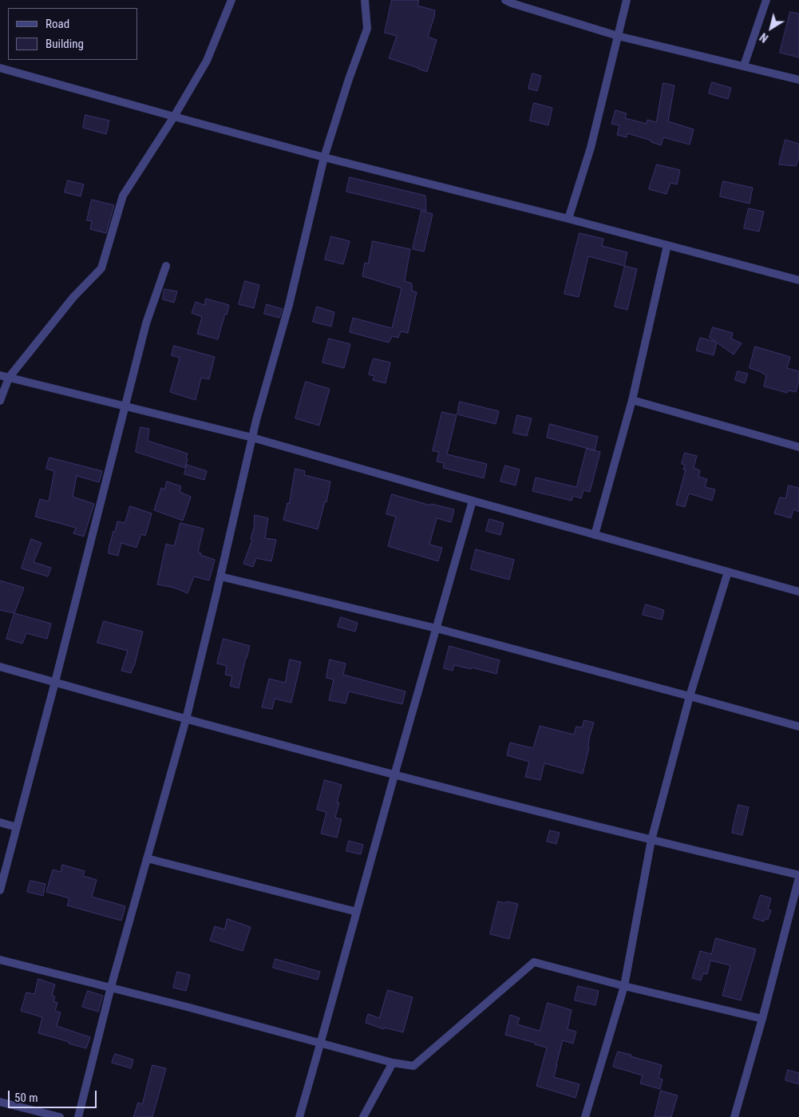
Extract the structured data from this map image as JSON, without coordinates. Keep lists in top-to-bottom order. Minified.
{"legend":["Road","Building"],"scale_bar":"50 m","north":"bottom left"}
